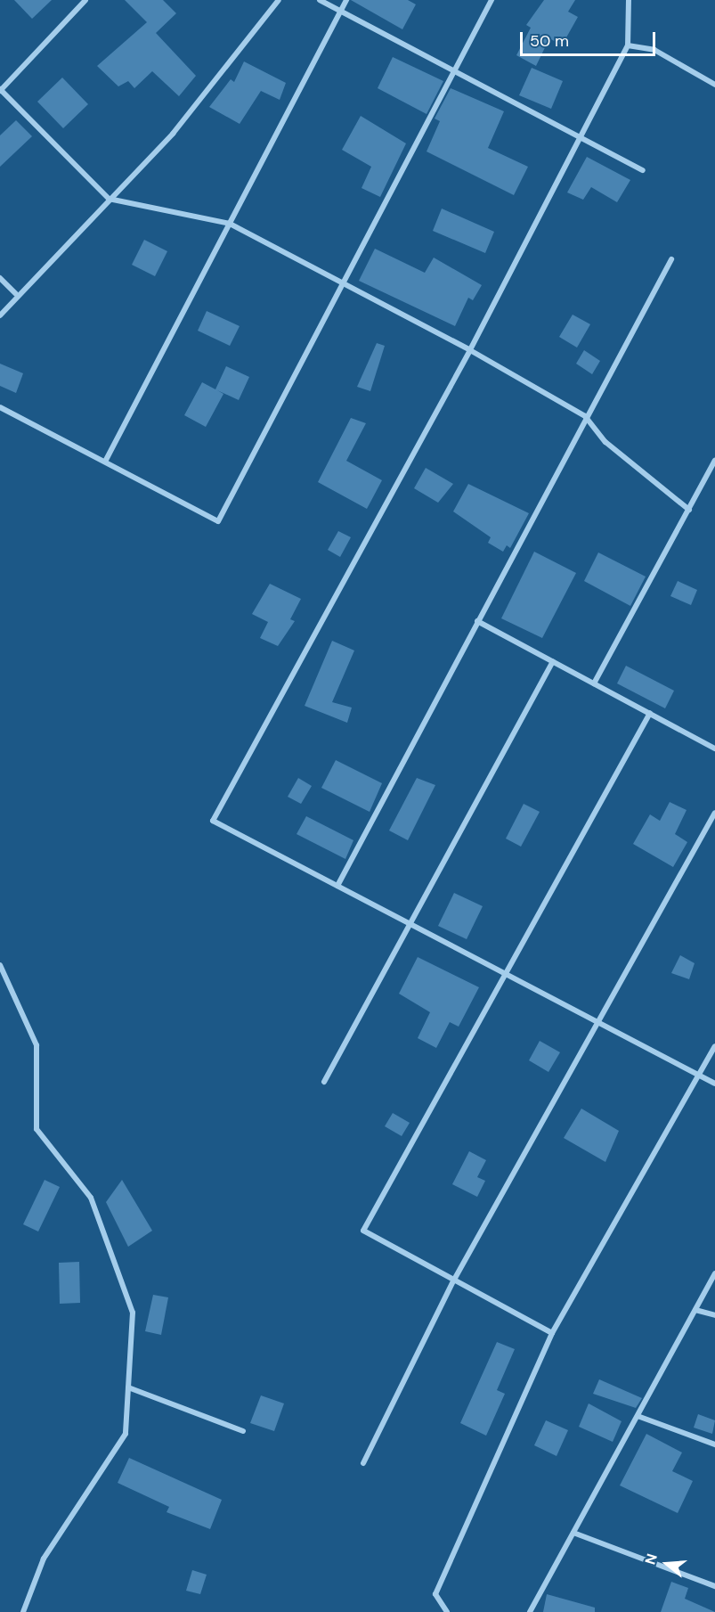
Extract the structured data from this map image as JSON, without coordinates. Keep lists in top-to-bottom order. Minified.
{"scale_bar":"50 m","north":"left"}
